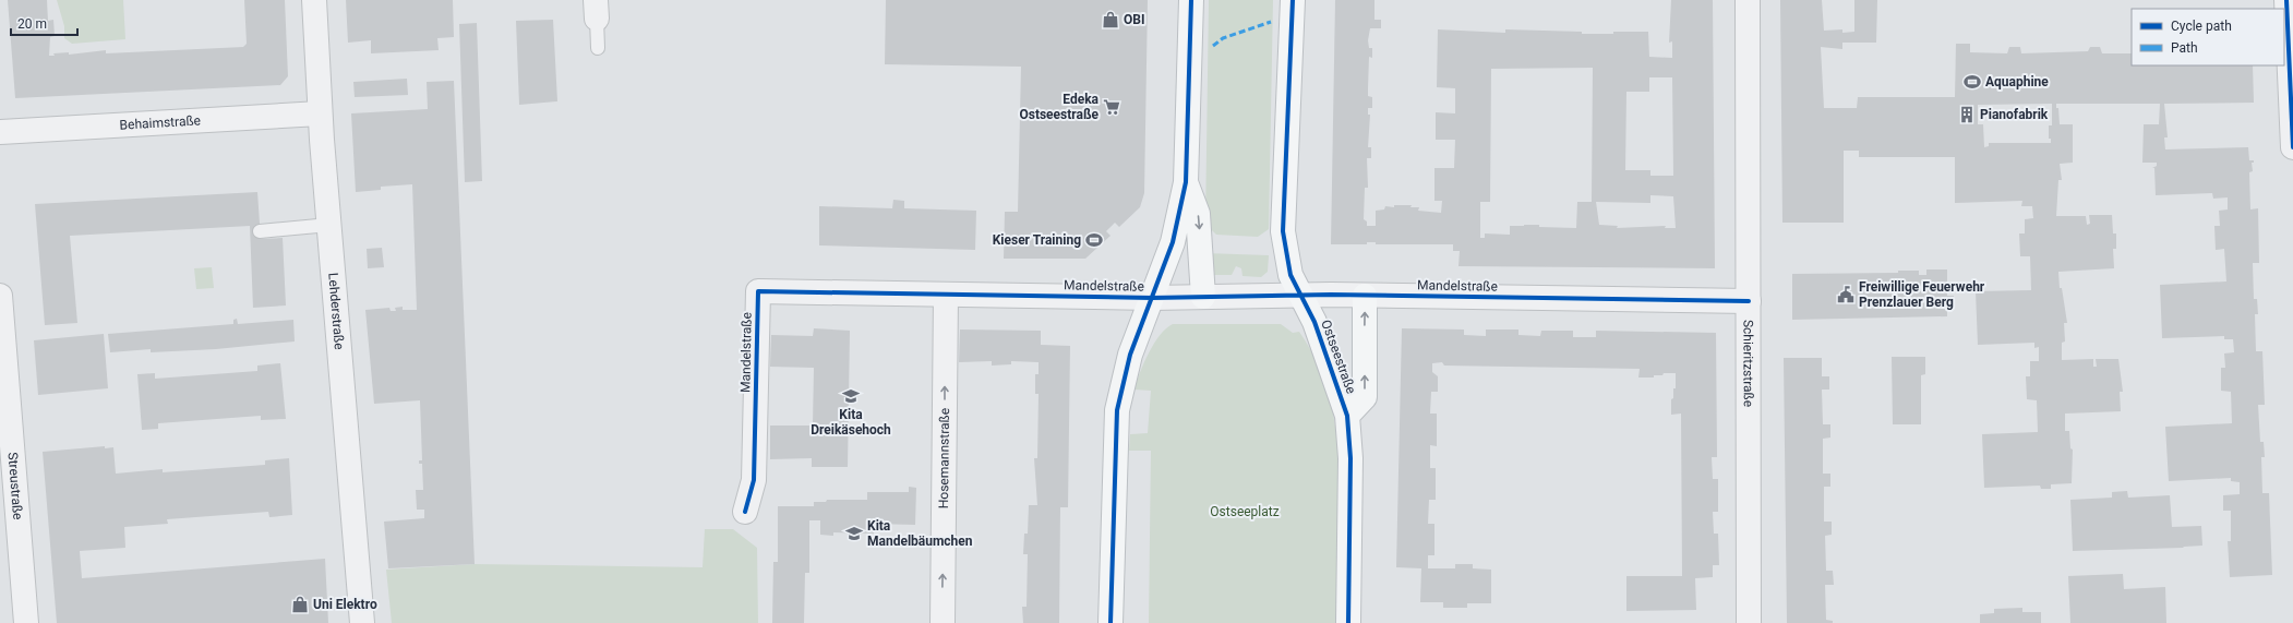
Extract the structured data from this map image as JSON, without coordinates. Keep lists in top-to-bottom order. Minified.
{"streets":{"main road":["Ostseestraße"],"street":["Behaimstraße","Mandelstraße","Lehderstraße","Schieritzstraße","Hosemannstraße","Streustraße"]},"crossings":[["Behaimstraße","Lehderstraße"],["Mandelstraße","Ostseestraße"],["Mandelstraße","Schieritzstraße"],["Mandelstraße","Hosemannstraße"]],"one_way":["Hosemannstraße"],"parks":["Ostseeplatz"],"places":{"shop":["OBI","Uni Elektro"],"sports":["Aquaphine","Kieser Training"],"supermarket":["Edeka Ostseestraße"],"building":["Pianofabrik"],"public building":["Freiwillige Feuerwehr Prenzlauer Berg"],"school or university":["Kita Dreikäsehoch","Kita Mandelbäumchen"]},"legend":["Cycle path","Path"],"scale_bar":"20 m"}
